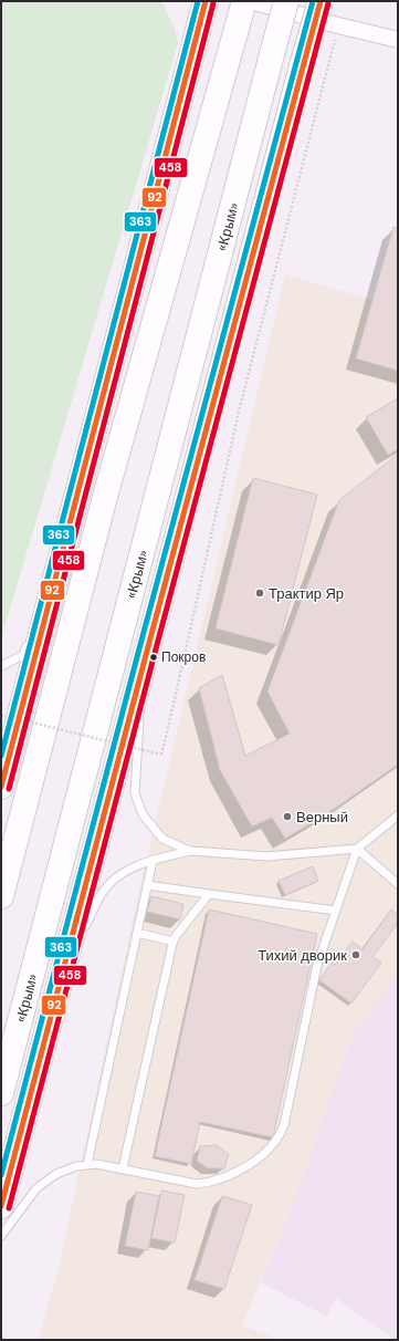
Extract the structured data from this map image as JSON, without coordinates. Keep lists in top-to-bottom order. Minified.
{"streets":{"main road":["«Крым»"]},"places":["Трактир Яр","Покров","Верный","Тихий дворик"],"lines":["transit line 92","transit line 363","transit line 458"]}
